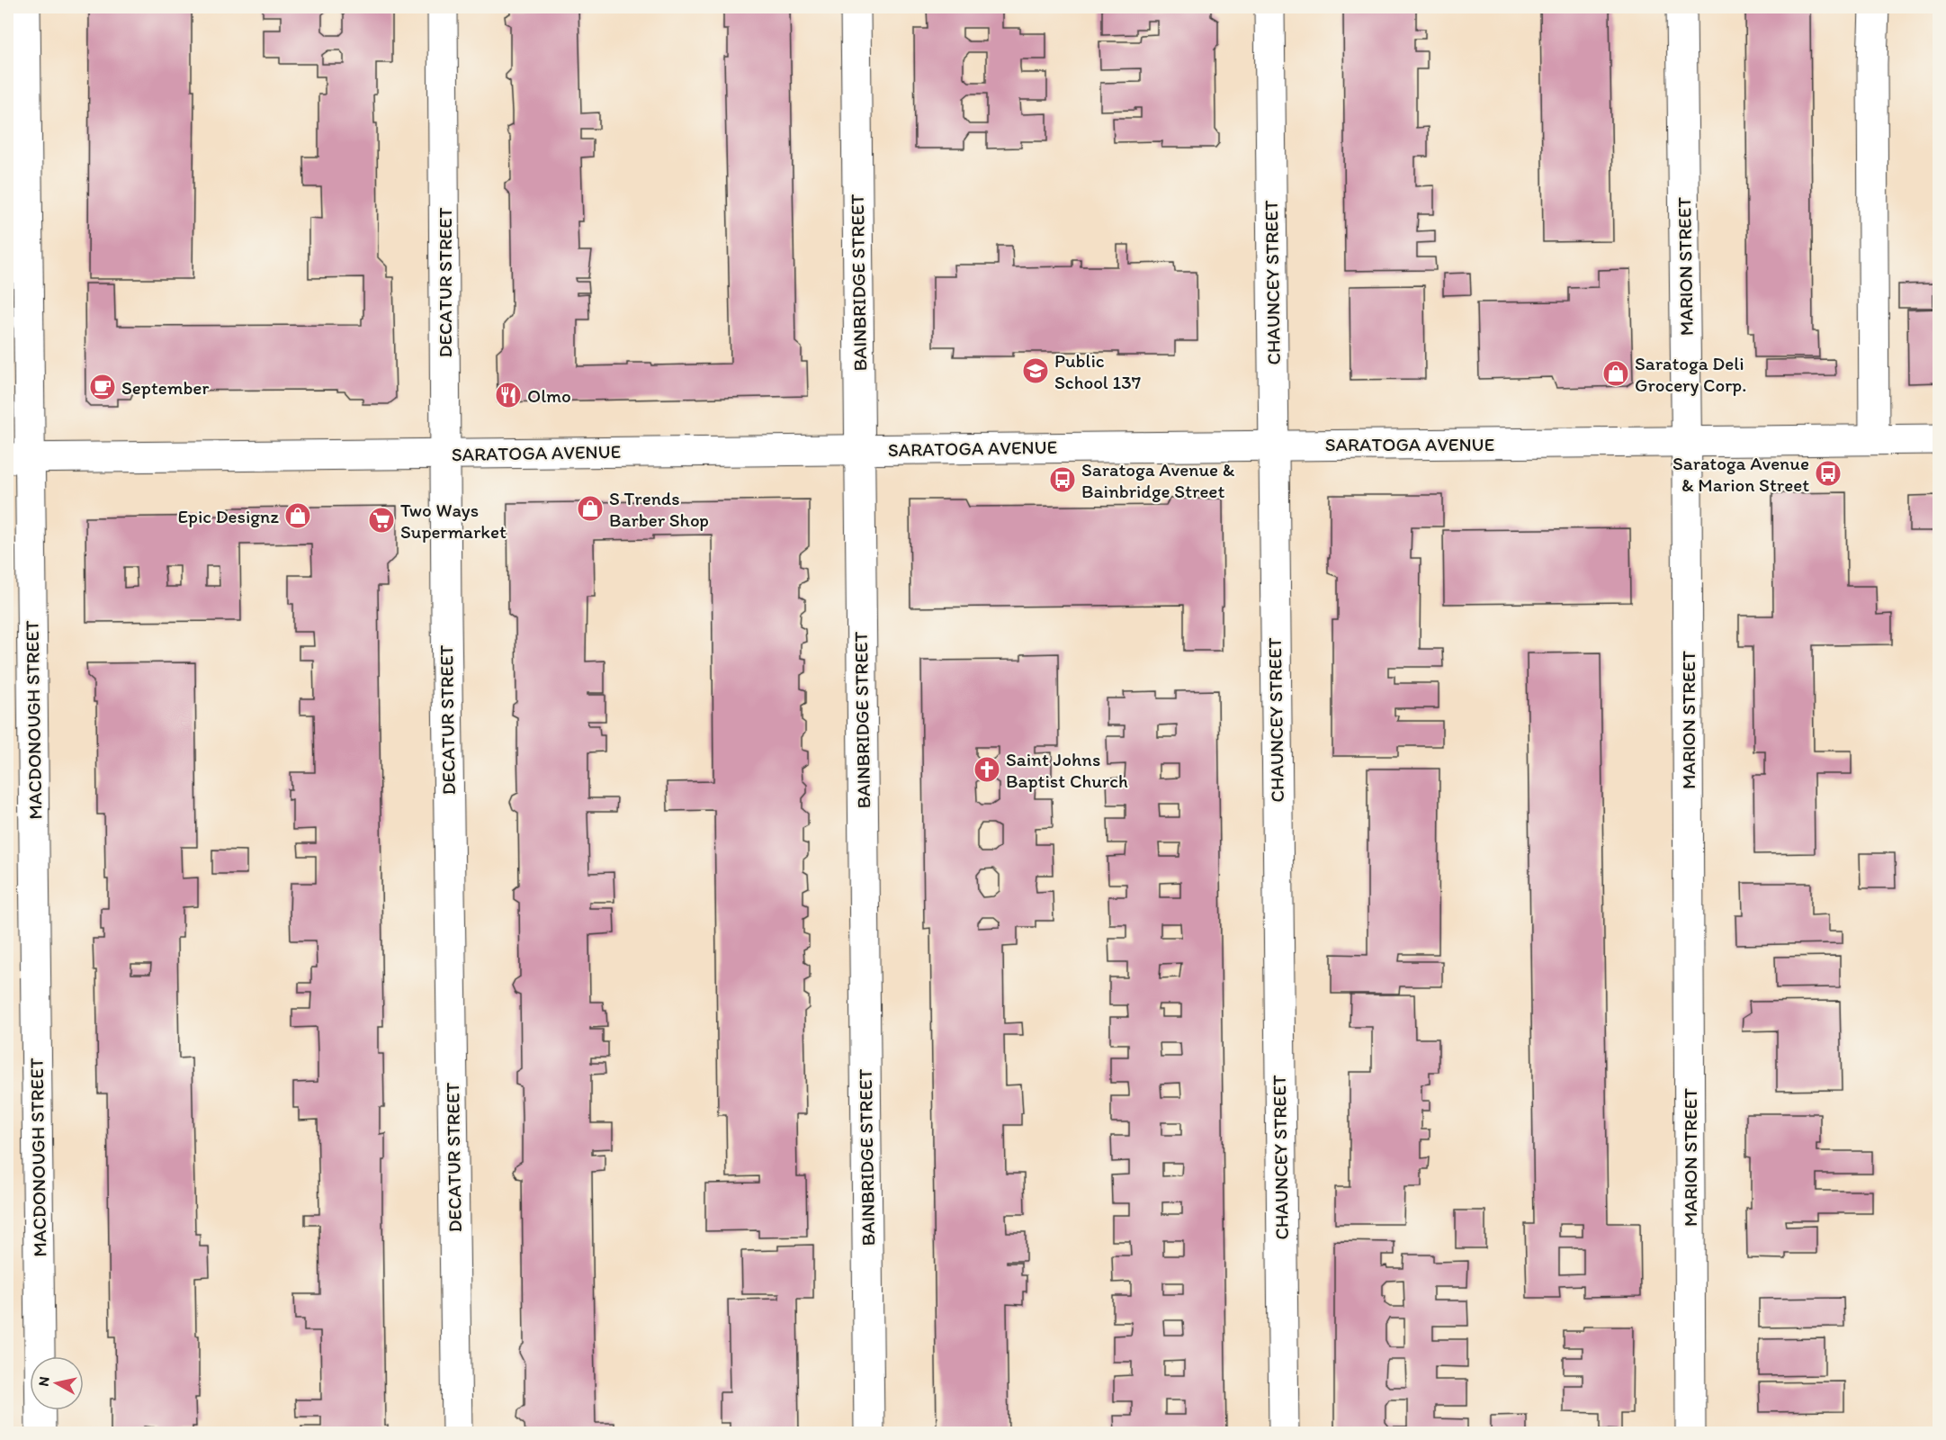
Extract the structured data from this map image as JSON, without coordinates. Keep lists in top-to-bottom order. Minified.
{"streets":{"street":["MARION STREET","DECATUR STREET","BAINBRIDGE STREET","CHAUNCEY STREET","SARATOGA AVENUE","MACDONOUGH STREET"]},"crossings":[["MARION STREET","SARATOGA AVENUE"],["DECATUR STREET","SARATOGA AVENUE"],["BAINBRIDGE STREET","SARATOGA AVENUE"],["CHAUNCEY STREET","SARATOGA AVENUE"],["SARATOGA AVENUE","MACDONOUGH STREET"]],"places":{"school or university":["Public School 137"],"shop":["Saratoga Deli Grocery Corp.","S Trends Barber Shop","Epic Designz"],"cafe":["September"],"restaurant":["Olmo"],"bus stop":["Saratoga Avenue & Marion Street","Saratoga Avenue & Bainbridge Street"],"supermarket":["Two Ways Supermarket"],"church":["Saint Johns Baptist Church"]},"north":"left"}
